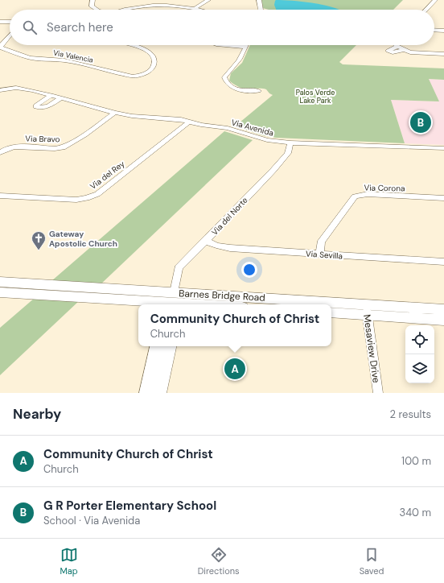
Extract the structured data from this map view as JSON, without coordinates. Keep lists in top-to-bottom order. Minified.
{"streets":{"main road":["Barnes Bridge Road"],"street":["Via Valencia","Via Avenida","Via Bravo","Via del Rey","Via Corona","Via del Norte","Via Sevilla","Mesaview Drive"]},"crossings":[["Via Avenida","Via Bravo"],["Via Avenida","Via del Rey"],["Via Avenida","Via del Norte"],["Via Corona","Via Sevilla"],["Via del Norte","Via Sevilla"],["Via del Norte","Barnes Bridge Road"],["Barnes Bridge Road","Mesaview Drive"]],"parks":["Palos Verde Lake Park"],"places":{"church":["Gateway Apostolic Church"]},"page":{"search":"Search here","pins":["B","A"],"popup":["Community Church of Christ","Church"],"heading":["Nearby","2 results"],"list":[{"mark":"A","name":"Community Church of Christ","note":"Church","value":"100 m"},{"mark":"B","name":"G R Porter Elementary School","note":"School · Via Avenida","value":"340 m"}],"nav":["Map","Directions","Saved"]}}
